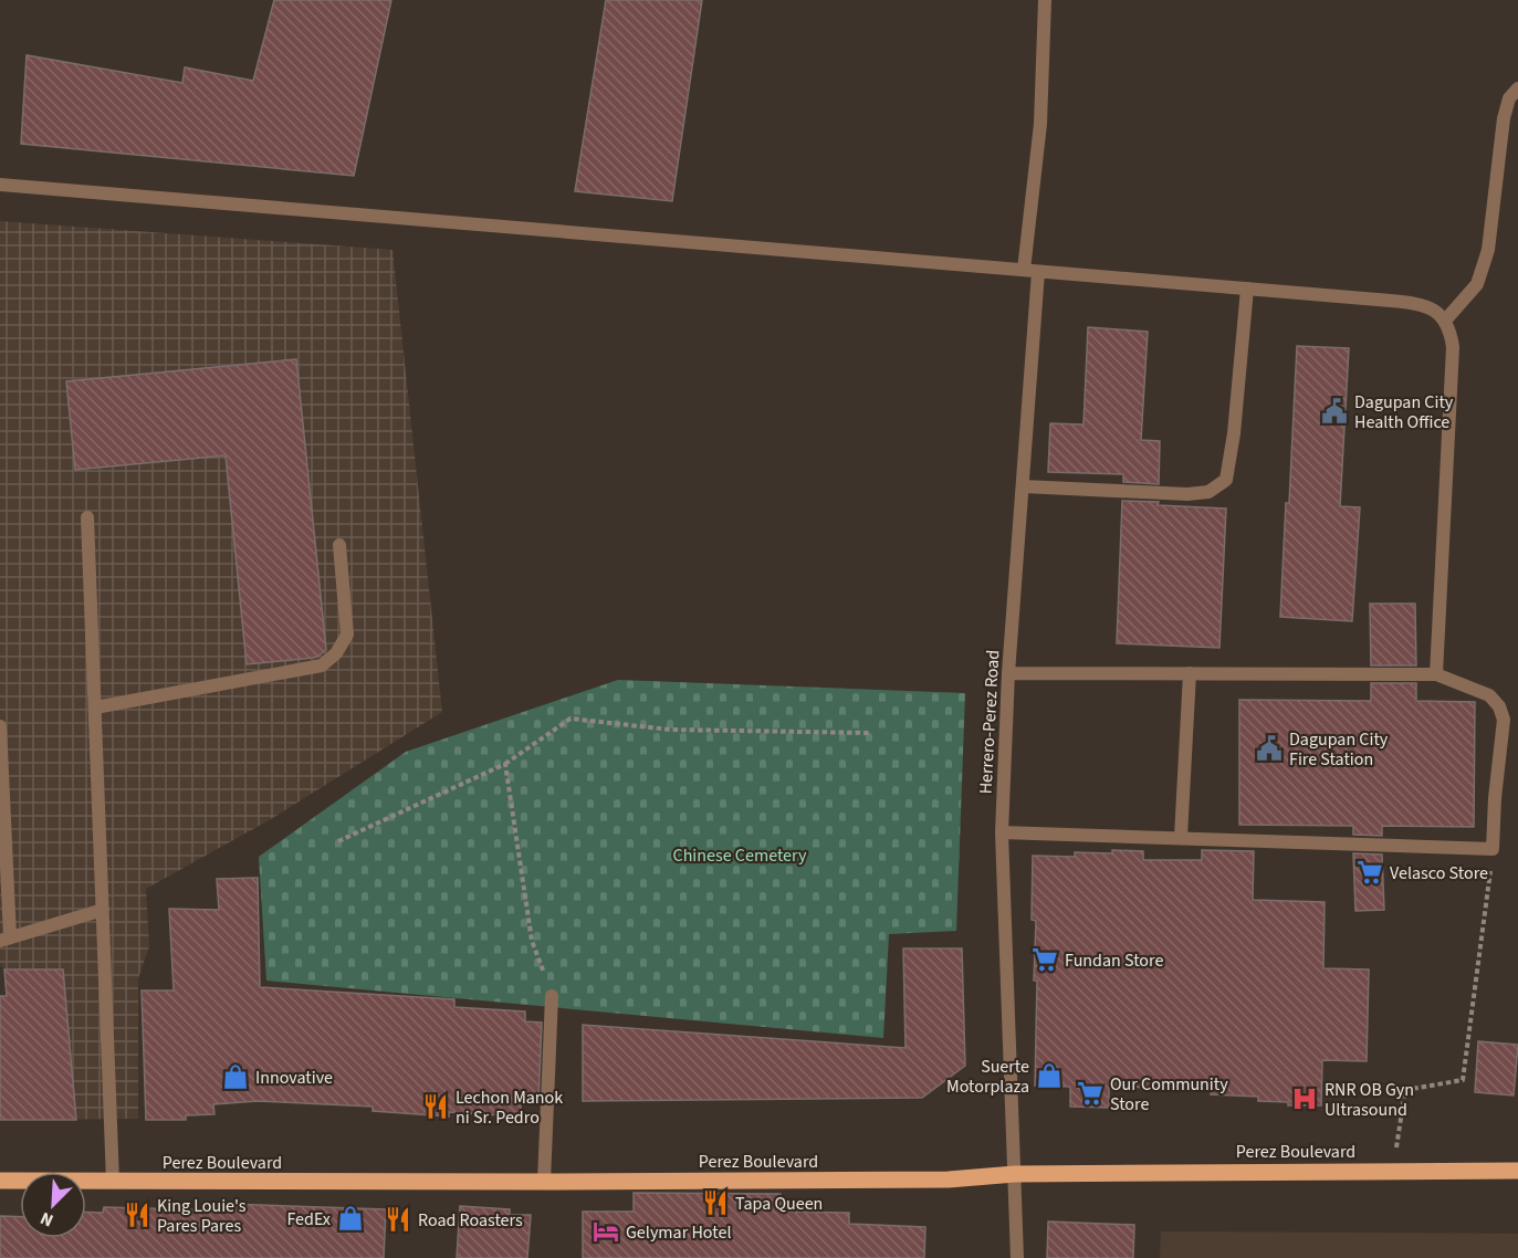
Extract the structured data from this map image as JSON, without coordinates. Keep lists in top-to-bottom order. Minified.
{"streets":{"main road":["Perez Boulevard"],"street":["Herrero-Perez Road"]},"crossings":[["Herrero-Perez Road","Perez Boulevard"]],"parks":["Chinese Cemetery"],"places":{"public building":["Dagupan City Health Office","Dagupan City Fire Station"],"supermarket":["Velasco Store","Fundan Store","Our Community Store"],"shop":["Suerte Motorplaza","Innovative","FedEx"],"hospital":["RNR OB Gyn Ultrasound"],"restaurant":["Lechon Manok ni Sr. Pedro","Tapa Queen","King Louie's Pares Pares","Road Roasters"],"hotel":["Gelymar Hotel"]},"north":"bottom left"}
